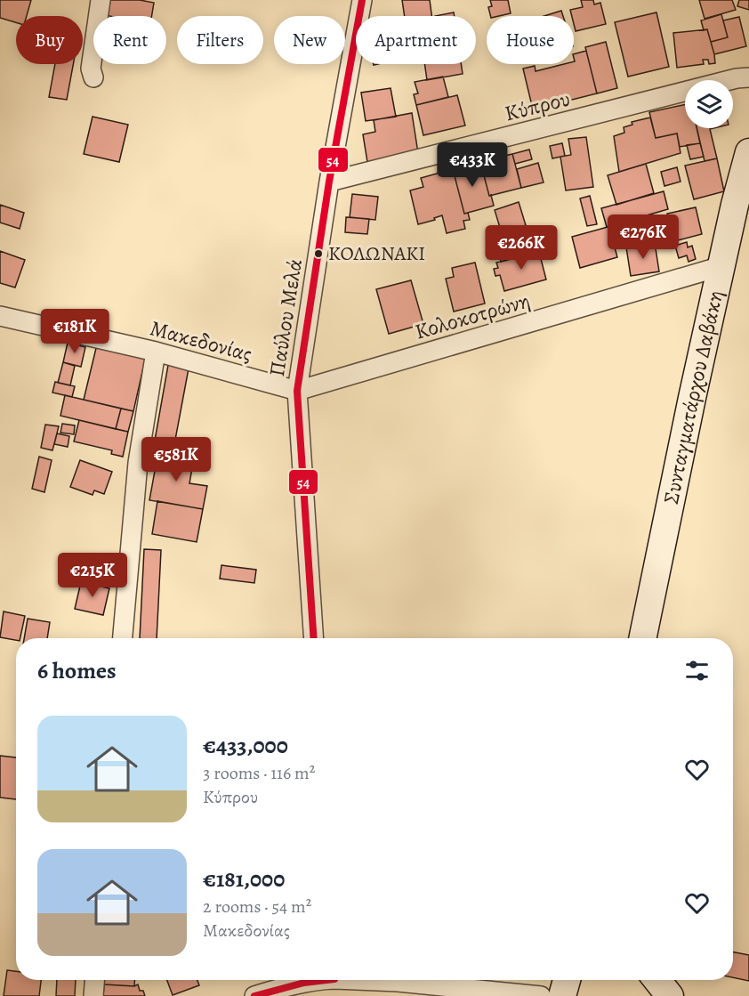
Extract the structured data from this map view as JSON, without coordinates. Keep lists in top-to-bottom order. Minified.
{"streets":{"street":["Κύπρου","Κολοκοτρώνη","Παύλου Μελά","Μακεδονίας","Συνταγματάρχου Δαβάκη"]},"crossings":[["Κύπρου","Παύλου Μελά"],["Κολοκοτρώνη","Παύλου Μελά"],["Κολοκοτρώνη","Μακεδονίας"],["Κολοκοτρώνη","Συνταγματάρχου Δαβάκη"],["Παύλου Μελά","Μακεδονίας"]],"places":["ΚΟΛΩΝΑΚΙ"],"lines":["transit line 54"],"page":{"chip":["Buy","Rent","Filters","New","Apartment","House"],"price":["€433K","€276K","€266K","€181K","€581K","€215K"],"heading":"6 homes","list":[{"name":"€433,000","note":"3 rooms · 116 m² · Κύπρου"},{"name":"€181,000","note":"2 rooms · 54 m² · Μακεδονίας"}]}}
